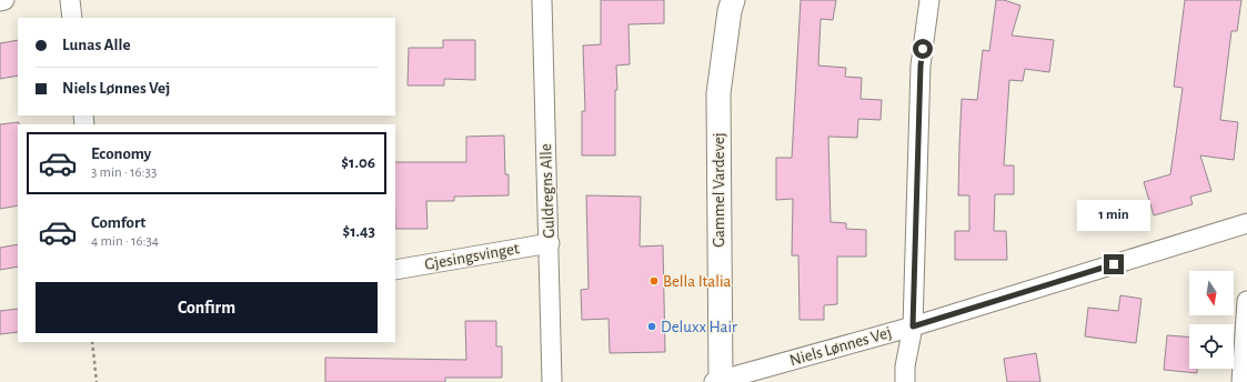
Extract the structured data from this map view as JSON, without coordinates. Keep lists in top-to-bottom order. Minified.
{"streets":{"street":["Gammel Vardevej","Guldregns Alle","Gjesingsvinget","Niels Lønnes Vej"]},"crossings":[["Gammel Vardevej","Niels Lønnes Vej"],["Guldregns Alle","Gjesingsvinget"]],"places":["Bella Italia","Deluxx Hair"],"north":"bottom","page":{"banner":["Lunas Alle","Niels Lønnes Vej"],"list":[{"name":"Economy","note":"3 min · 16:33","value":"$1.06"},{"name":"Comfort","note":"4 min · 16:34","value":"$1.43"}],"bubble":"1 min","buttons":"Confirm"}}
